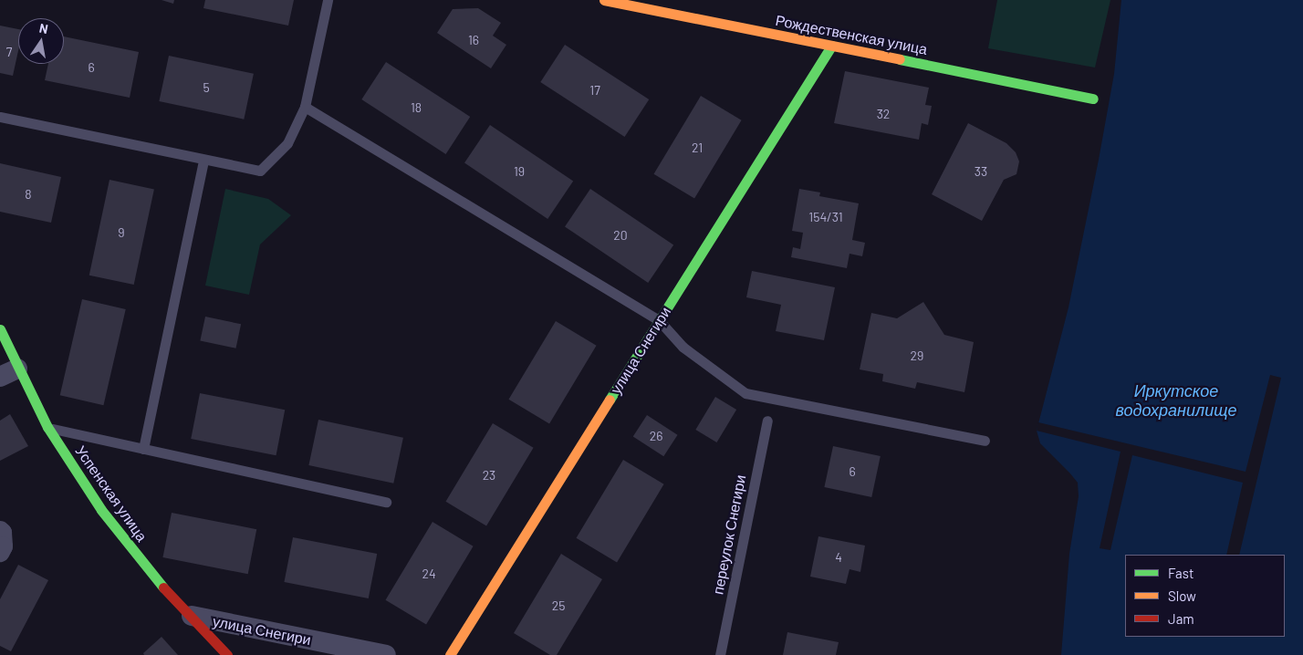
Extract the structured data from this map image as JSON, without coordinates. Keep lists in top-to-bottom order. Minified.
{"streets":{"street":["Рождественская улица","улица Снегири","Успенская улица"],"lane":["переулок Снегири"]},"crossings":[["Рождественская улица","улица Снегири"],["улица Снегири","Успенская улица"]],"water":["Иркутское водохранилище"],"house_numbers":["16","7","6","5","17","18","32","21","19","33","8","154/31","9","20","29","26","6","23","4","24","25"],"legend":["Fast","Slow","Jam"],"north":"top"}
